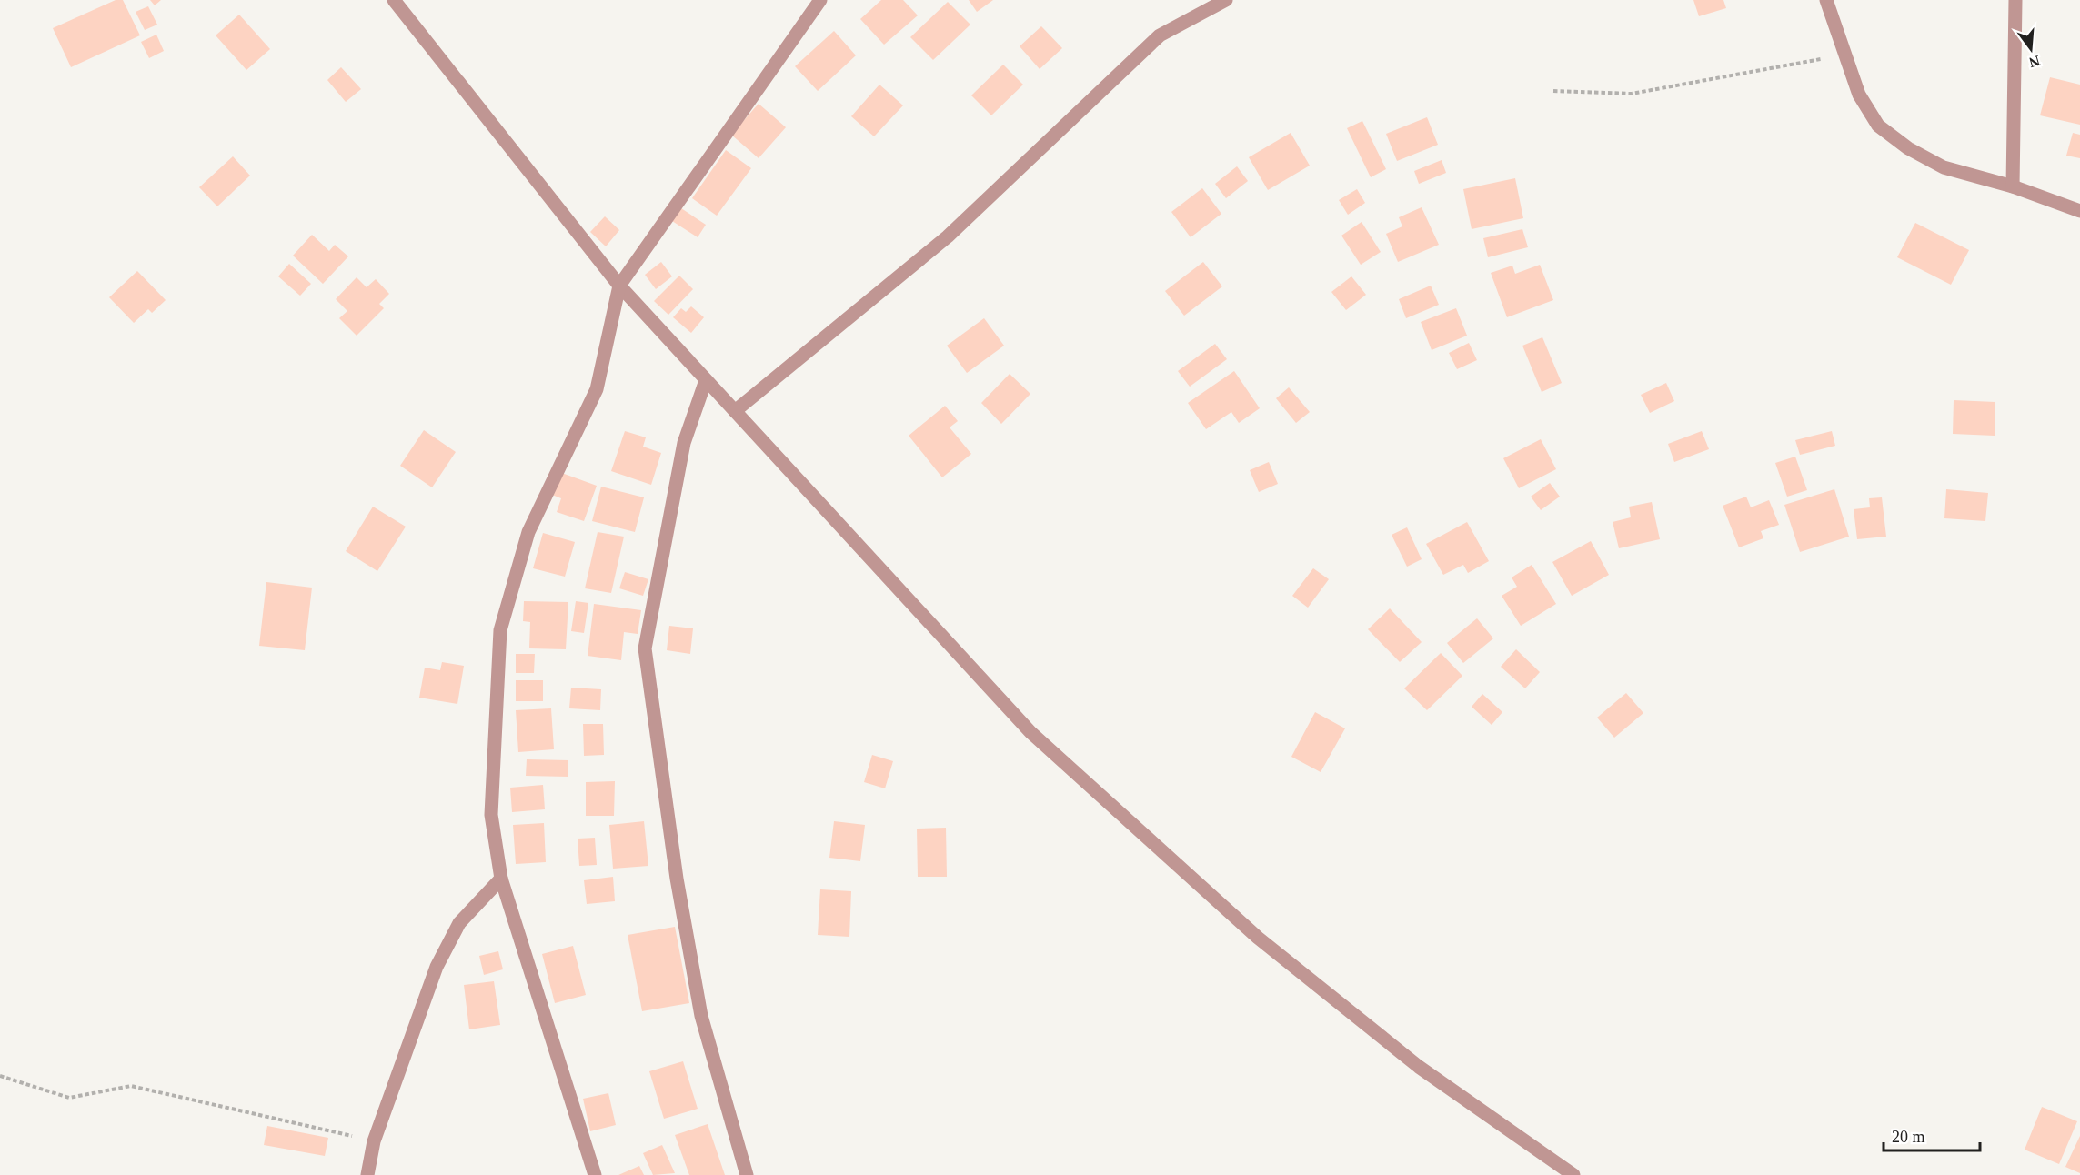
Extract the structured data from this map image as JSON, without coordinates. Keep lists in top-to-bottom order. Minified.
{"scale_bar":"20 m","north":"bottom"}
